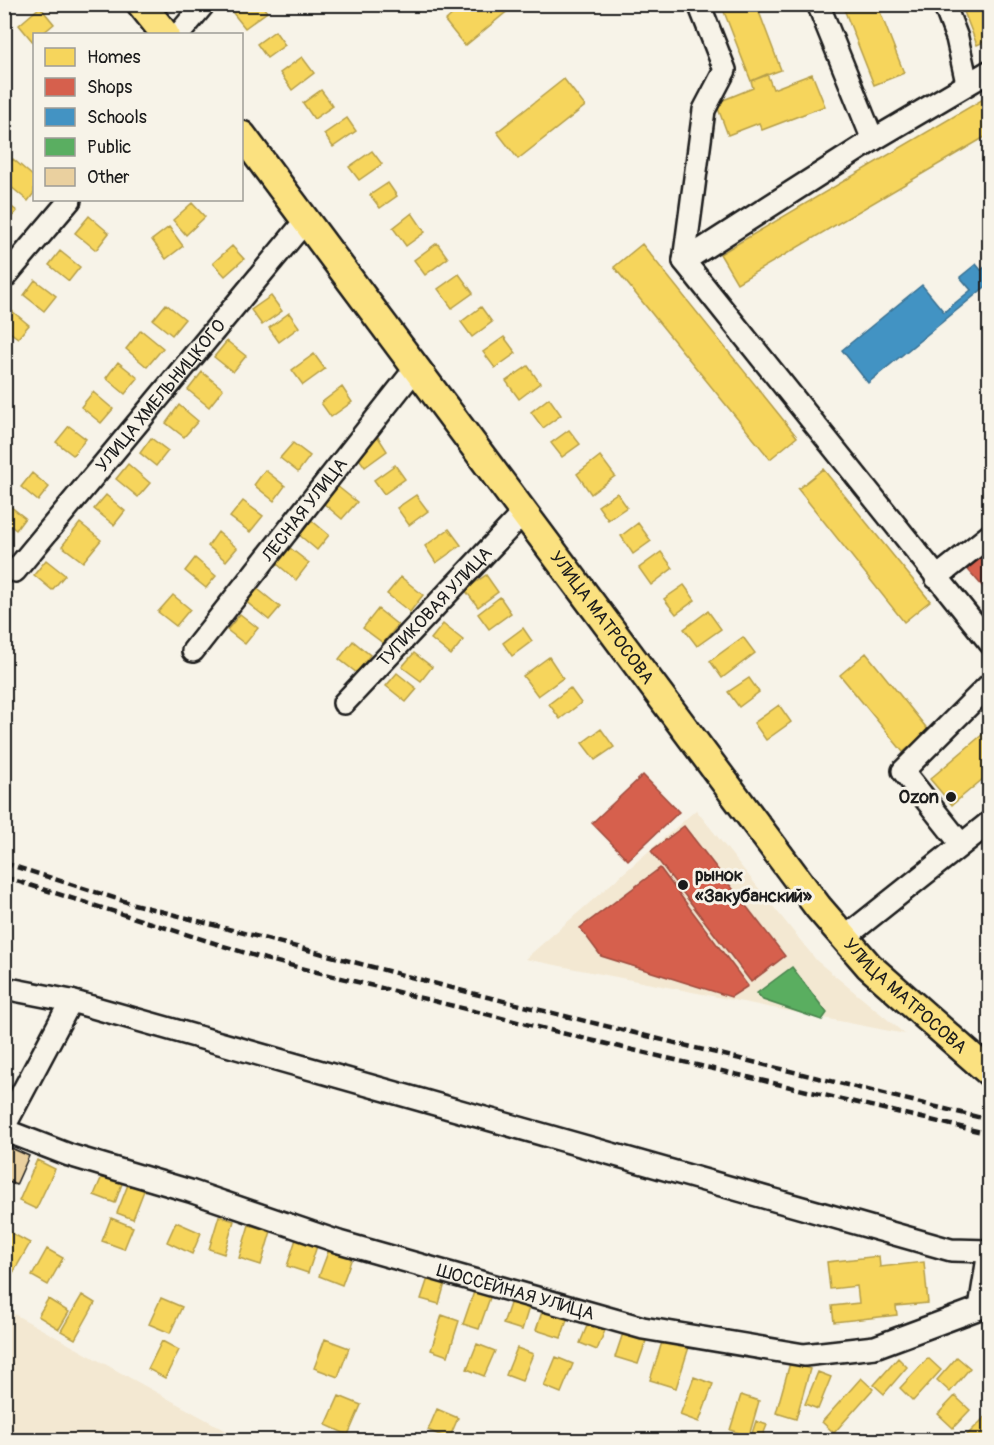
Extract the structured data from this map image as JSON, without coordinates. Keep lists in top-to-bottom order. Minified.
{"streets":{"main road":["УЛИЦА МАТРОСОВА"],"street":["УЛИЦА ХМЕЛЬНИЦКОГО","ЛЕСНАЯ УЛИЦА","ТУПИКОВАЯ УЛИЦА","ШОССЕЙНАЯ УЛИЦА"]},"crossings":[["УЛИЦА ХМЕЛЬНИЦКОГО","УЛИЦА МАТРОСОВА"],["ЛЕСНАЯ УЛИЦА","УЛИЦА МАТРОСОВА"],["ТУПИКОВАЯ УЛИЦА","УЛИЦА МАТРОСОВА"]],"places":["Ozon","рынок «Закубанский»"],"legend":["Homes","Shops","Schools","Public","Other"]}
